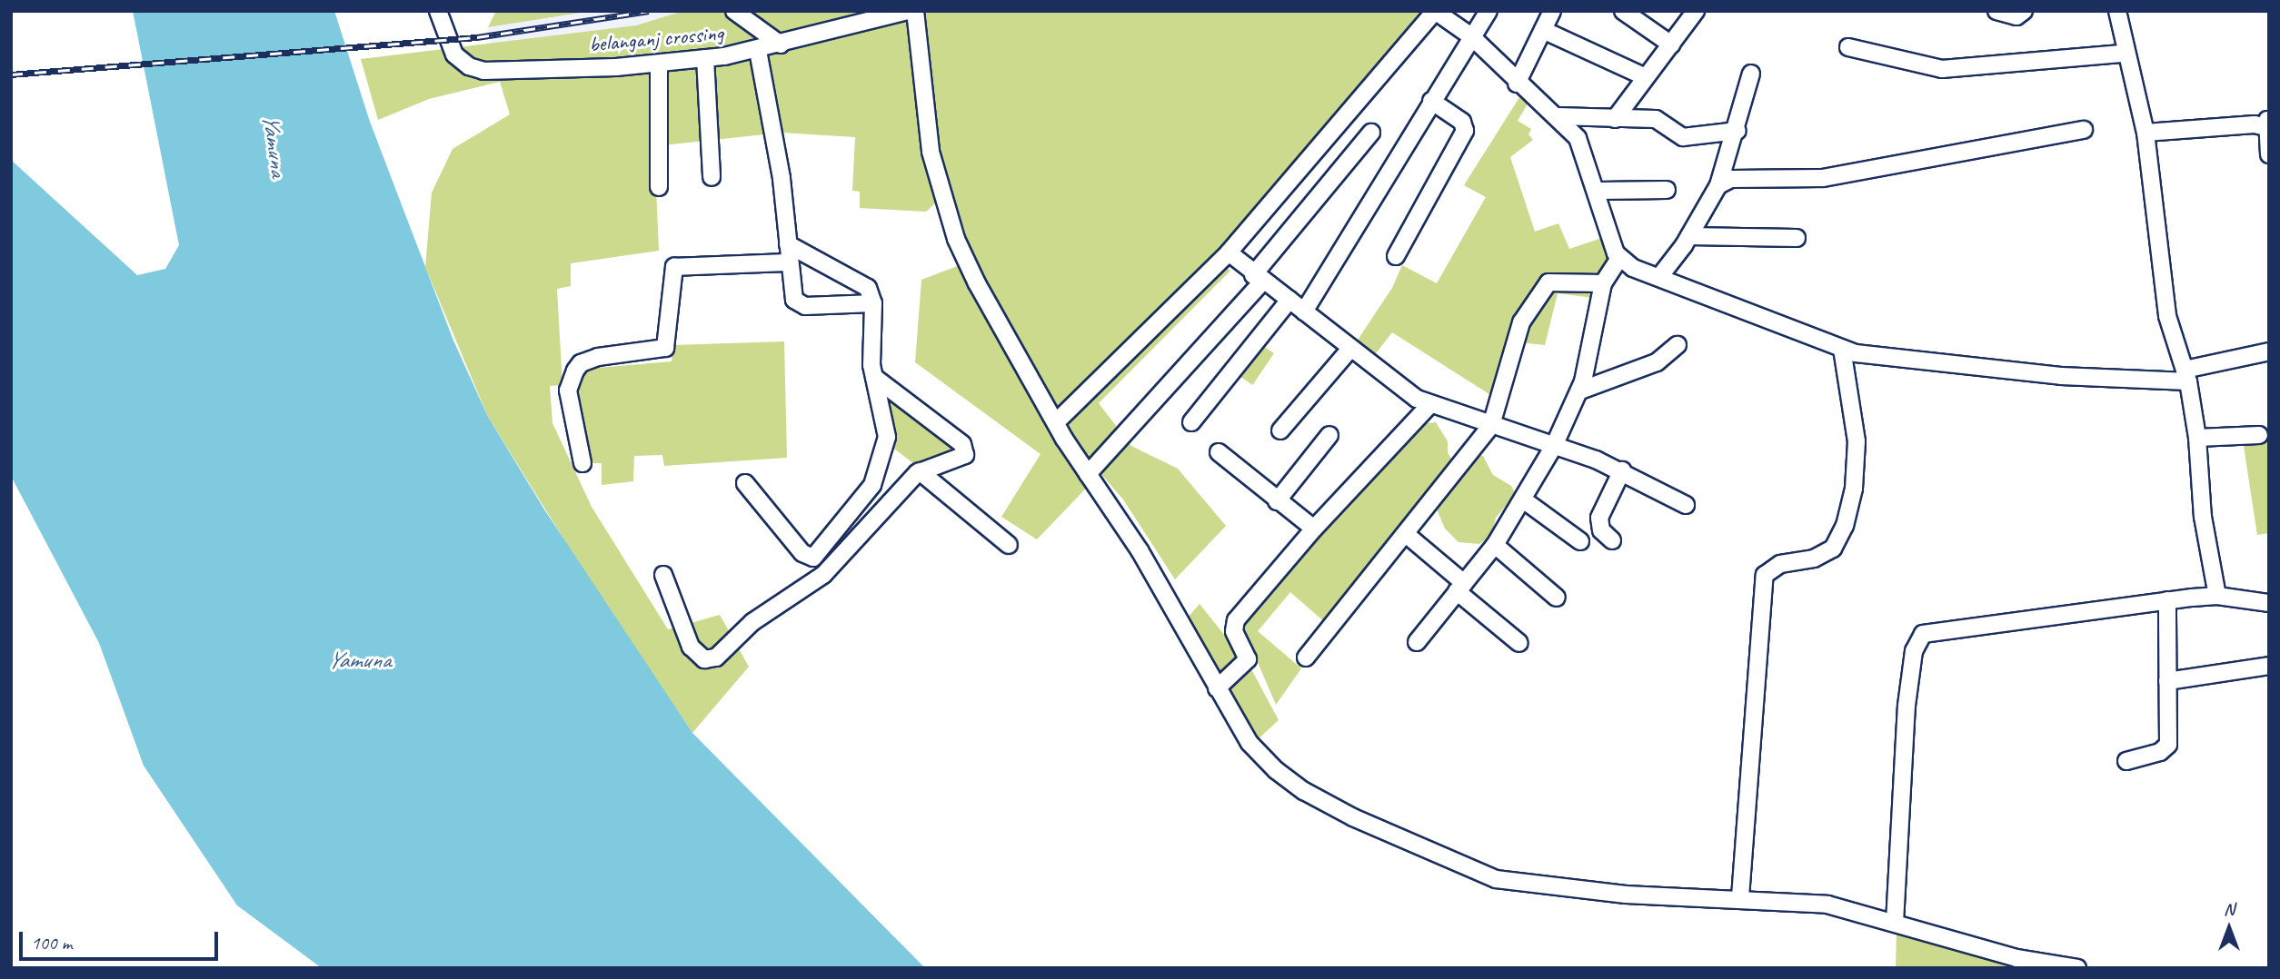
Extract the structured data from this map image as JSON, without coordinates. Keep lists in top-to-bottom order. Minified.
{"streets":{"street":["belanganj crossing"]},"water":["Yamuna"],"scale_bar":"100 m","north":"top"}
